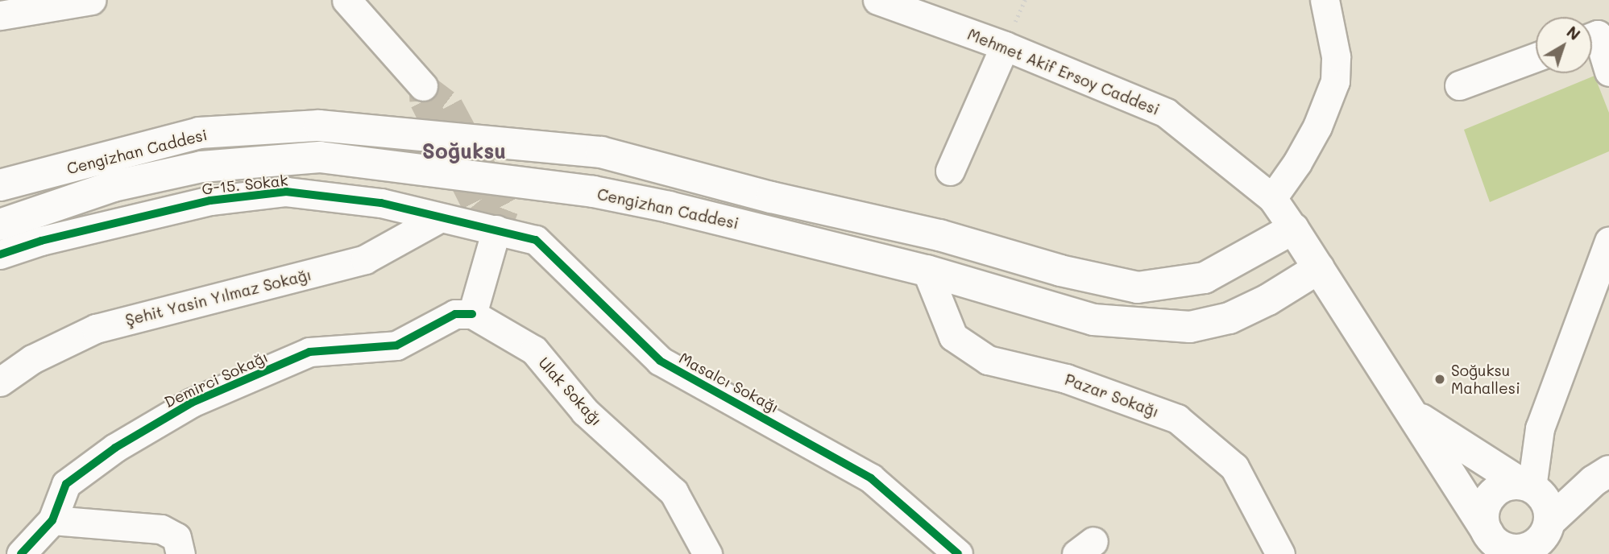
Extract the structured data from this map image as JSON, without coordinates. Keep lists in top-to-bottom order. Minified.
{"streets":{"main road":["Mehmet Akif Ersoy Caddesi","Cengizhan Caddesi"],"street":["G-15. Sokak","Şehit Yasin Yılmaz Sokağı","Demirci Sokağı","Masalcı Sokağı","Ulak Sokağı","Pazar Sokağı"]},"crossings":[["Mehmet Akif Ersoy Caddesi","Cengizhan Caddesi"],["Cengizhan Caddesi","Pazar Sokağı"],["G-15. Sokak","Şehit Yasin Yılmaz Sokağı"],["G-15. Sokak","Masalcı Sokağı"],["Demirci Sokağı","Ulak Sokağı"]],"districts":["Soğuksu"],"places":["Soğuksu Mahallesi"],"north":"top right"}
